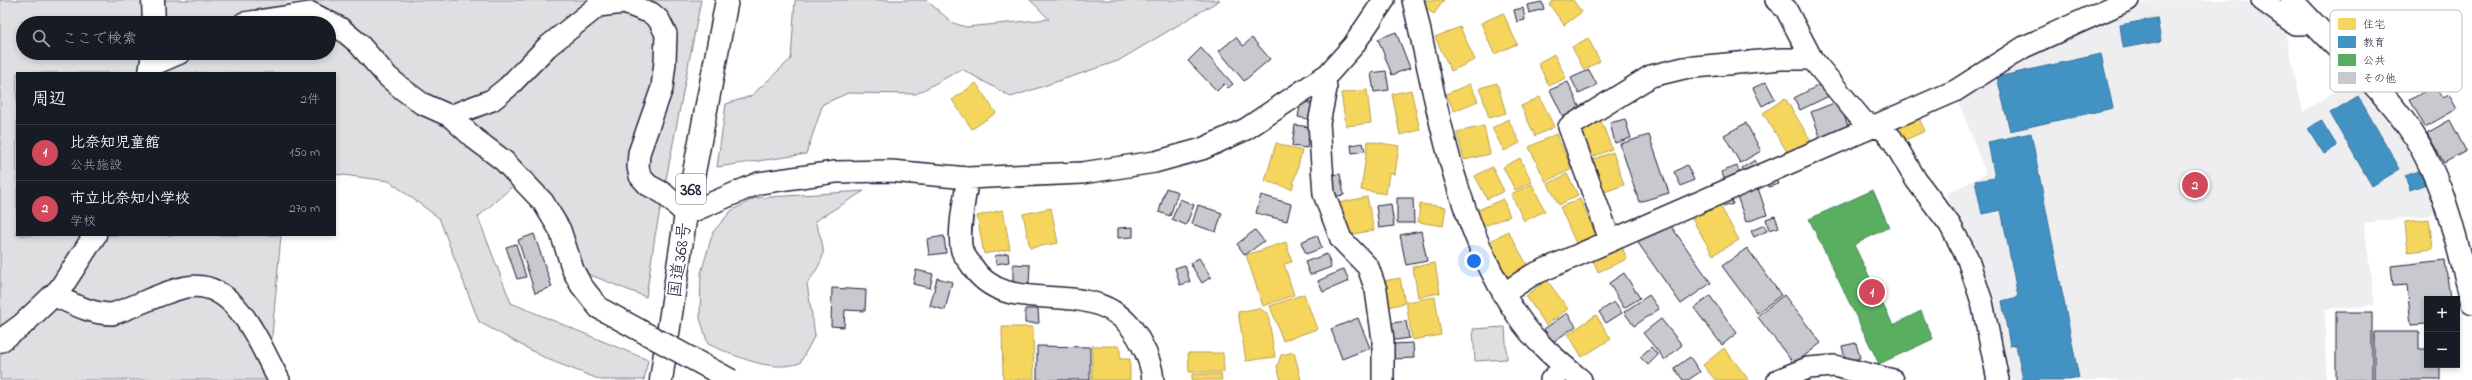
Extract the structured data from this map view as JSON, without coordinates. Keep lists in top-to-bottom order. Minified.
{"streets":{"main road":["368","国道368号"]},"legend":["住宅","教育","公共","その他"],"page":{"search":"ここで検索","heading":["周辺","2件"],"list":[{"mark":"1","name":"比奈知児童館","note":"公共施設","value":"150 m"},{"mark":"2","name":"市立比奈知小学校","note":"学校","value":"270 m"}],"pins":["2","1"],"map_buttons":["+","−"]}}
